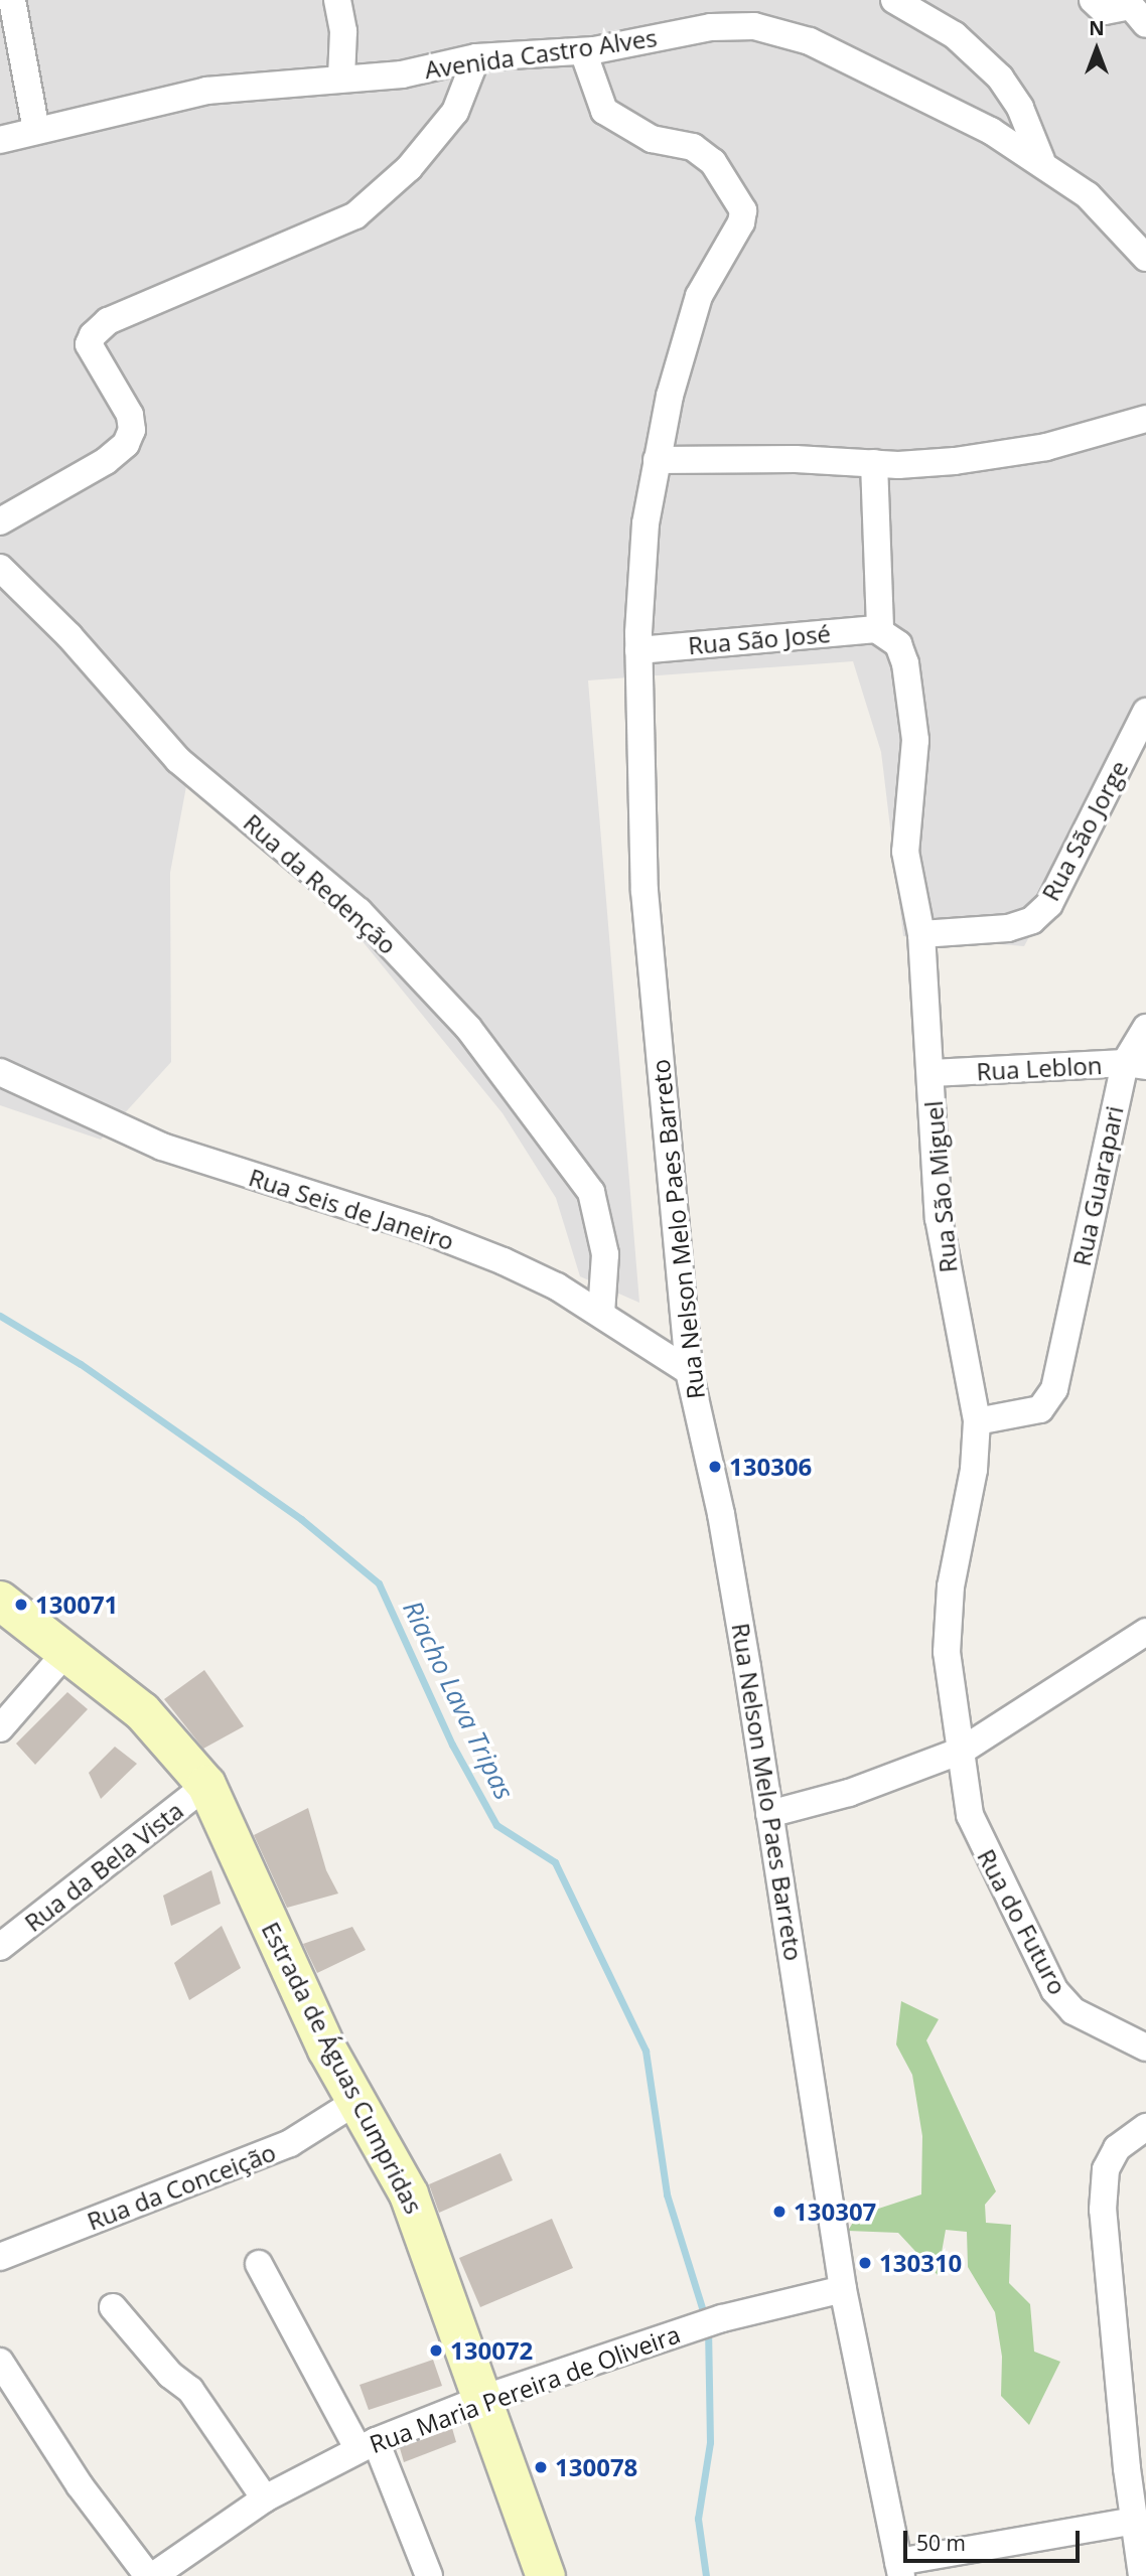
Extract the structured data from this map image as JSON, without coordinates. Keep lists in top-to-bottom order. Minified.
{"streets":{"main road":["Estrada de Águas Cumpridas"],"street":["Avenida Castro Alves","Rua São José","Rua São Jorge","Rua da Redenção","Rua Leblon","Rua Guarapari","Rua São Miguel","Rua Seis de Janeiro","Rua Nelson Melo Paes Barreto","Rua da Bela Vista","Rua do Futuro","Rua da Conceição","Rua Maria Pereira de Oliveira"]},"crossings":[["Avenida Castro Alves","Rua Nelson Melo Paes Barreto"],["Rua São José","Rua São Miguel"],["Rua São José","Rua Nelson Melo Paes Barreto"],["Rua São Jorge","Rua São Miguel"],["Rua da Redenção","Rua Seis de Janeiro"],["Rua Leblon","Rua Guarapari"],["Rua Leblon","Rua São Miguel"],["Rua Guarapari","Rua São Miguel"],["Rua São Miguel","Rua do Futuro"],["Rua Seis de Janeiro","Rua Nelson Melo Paes Barreto"],["Rua Nelson Melo Paes Barreto","Rua Maria Pereira de Oliveira"],["Rua da Bela Vista","Estrada de Águas Cumpridas"],["Estrada de Águas Cumpridas","Rua da Conceição"],["Estrada de Águas Cumpridas","Rua Maria Pereira de Oliveira"]],"water":["Riacho Lava Tripas"],"places":["130306","130071","130307","130310","130072","130078"],"scale_bar":"50 m","north":"top"}
